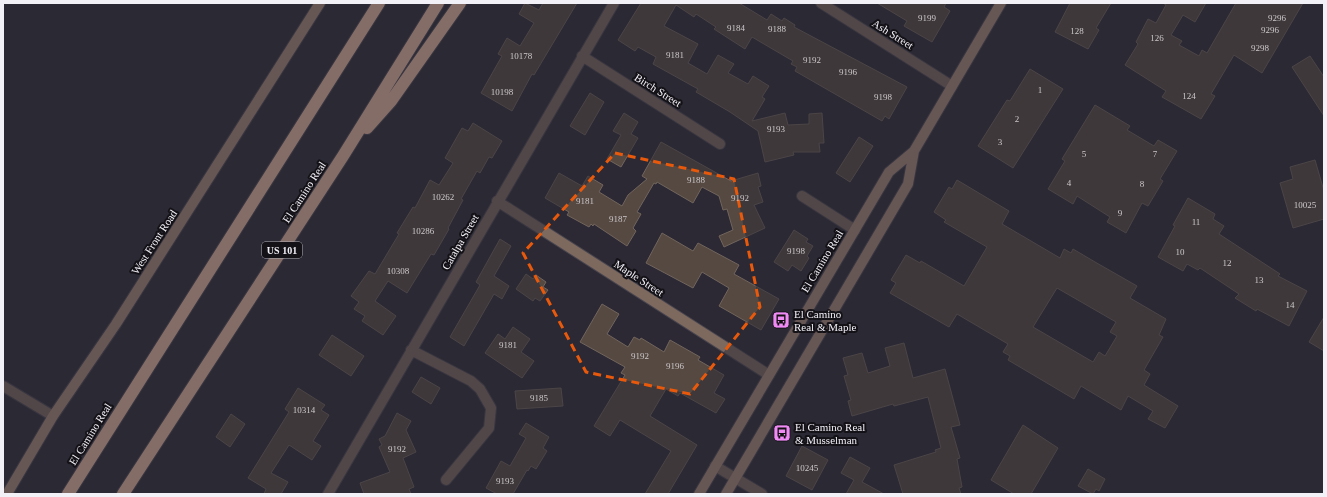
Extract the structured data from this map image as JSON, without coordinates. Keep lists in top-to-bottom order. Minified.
{"streets":{"highway":["El Camino Real","US 101"],"main road":["West Front Road"],"street":["Ash Street","Birch Street","Catalpa Street","Maple Street"]},"crossings":[["Ash Street","El Camino Real"],["Birch Street","Catalpa Street"],["El Camino Real","Maple Street"],["Catalpa Street","Maple Street"]],"places":{"bus stop":["El Camino Real & Maple","El Camino Real & Musselman"]},"house_numbers":["9199","9296","9184","9188","9296","128","126","9298","9181","10178","9192","9196","1","10198","124","9198","2","9193","3","5","7","9188","4","8","10262","9192","9181","10025","9","9187","11","10286","9198","10","12","10308","13","14","9181","9192","9196","9185","10314","9192","10245","9193"]}
